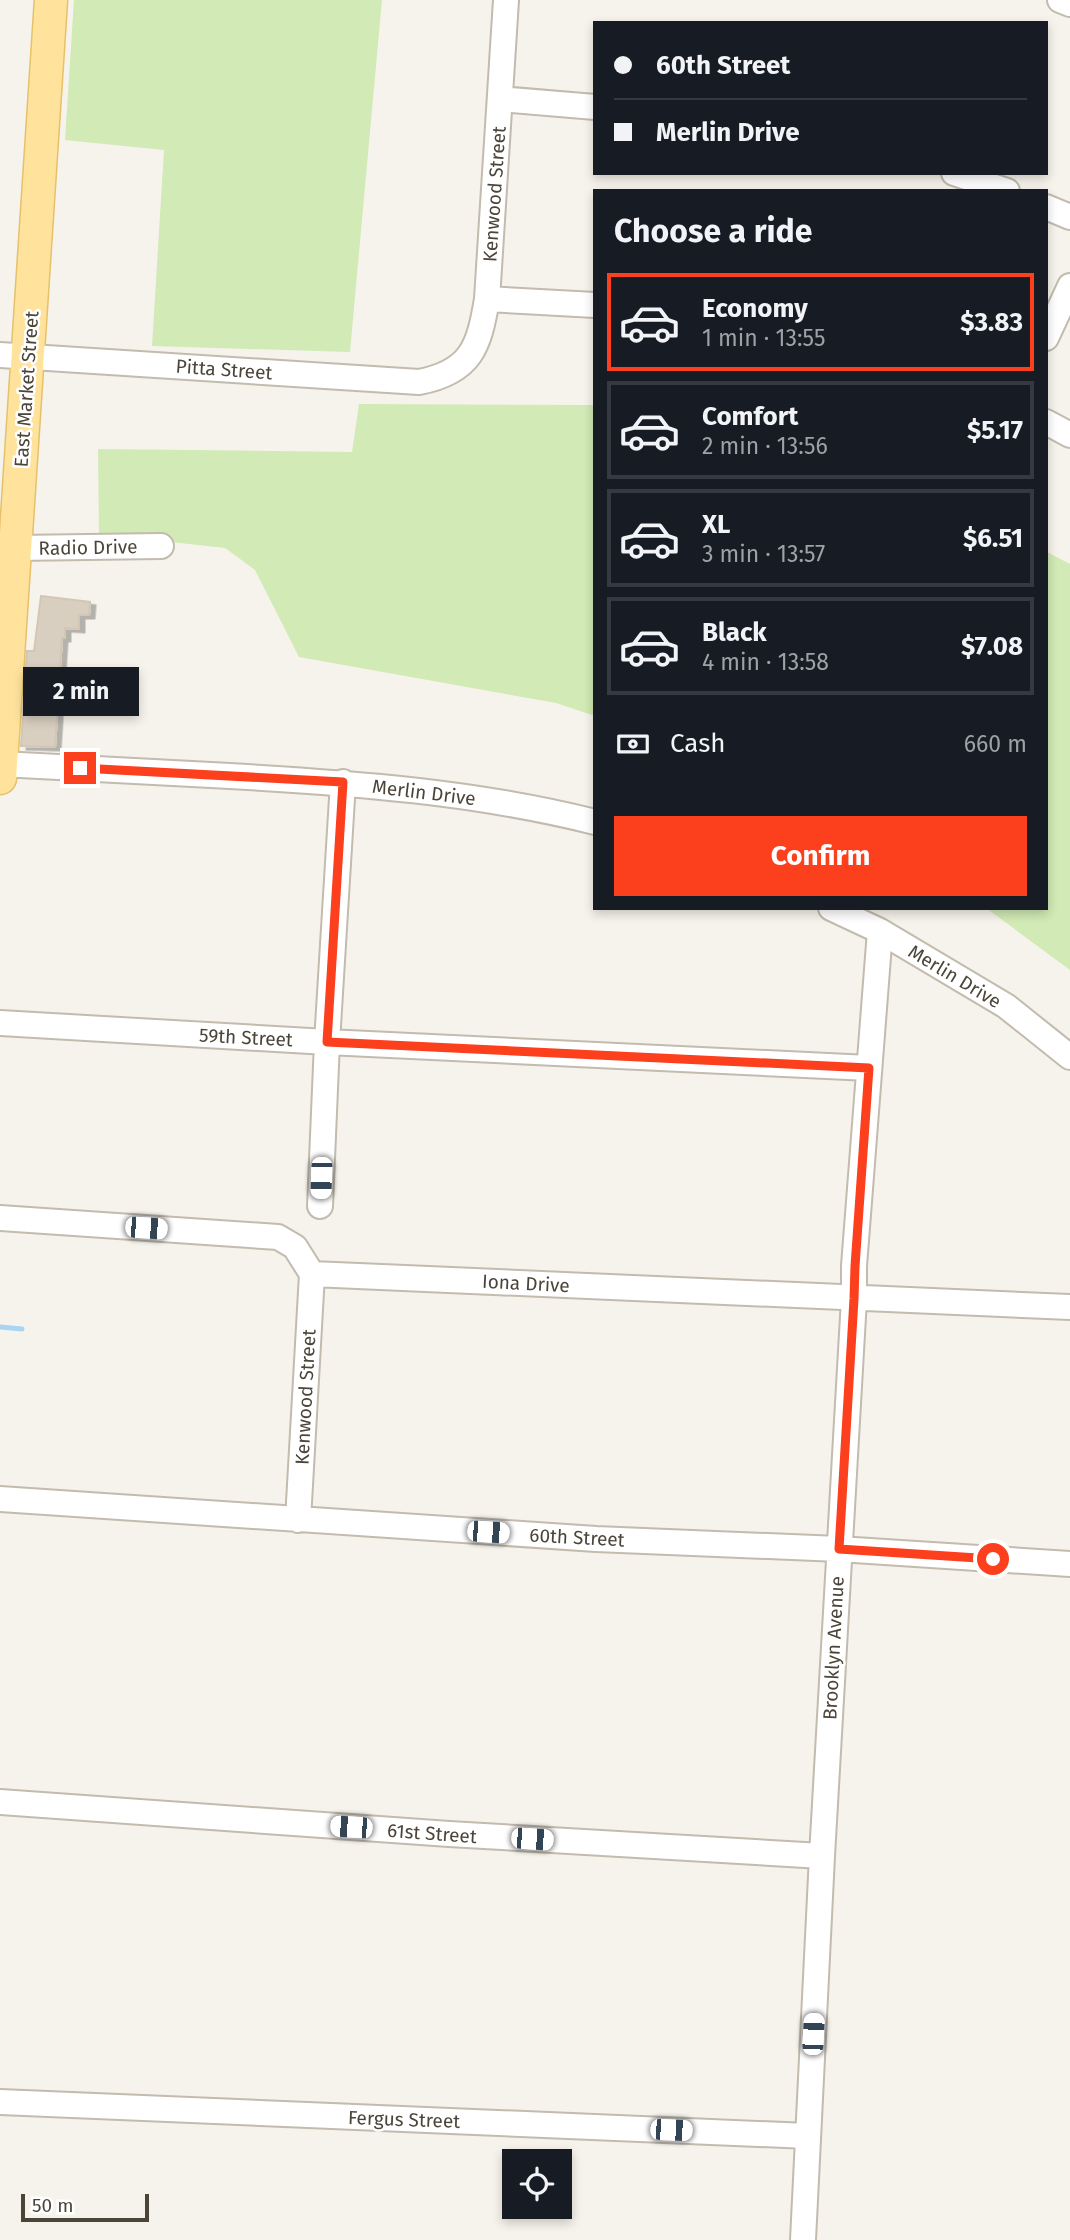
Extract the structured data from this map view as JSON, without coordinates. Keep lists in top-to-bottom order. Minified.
{"streets":{"main road":["East Market Street"],"street":["Kenwood Street","Pitta Street","Radio Drive","Merlin Drive","59th Street","Iona Drive","60th Street","Brooklyn Avenue","61st Street","Fergus Street"]},"crossings":[["Kenwood Street","Pitta Street"],["Kenwood Street","Iona Drive"],["Kenwood Street","60th Street"],["Pitta Street","East Market Street"],["East Market Street","Radio Drive"],["East Market Street","Merlin Drive"],["Merlin Drive","Brooklyn Avenue"],["59th Street","Brooklyn Avenue"],["Iona Drive","Brooklyn Avenue"],["60th Street","Brooklyn Avenue"],["Brooklyn Avenue","61st Street"],["Brooklyn Avenue","Fergus Street"]],"scale_bar":"50 m","page":{"banner":["60th Street","Merlin Drive"],"heading":"Choose a ride","list":[{"name":"Economy","note":"1 min · 13:55","value":"$3.83"},{"name":"Comfort","note":"2 min · 13:56","value":"$5.17"},{"name":"XL","note":"3 min · 13:57","value":"$6.51"},{"name":"Black","note":"4 min · 13:58","value":"$7.08"}],"bubble":"2 min","pay":["Cash","660 m"],"buttons":"Confirm","scale":"50 m"}}
